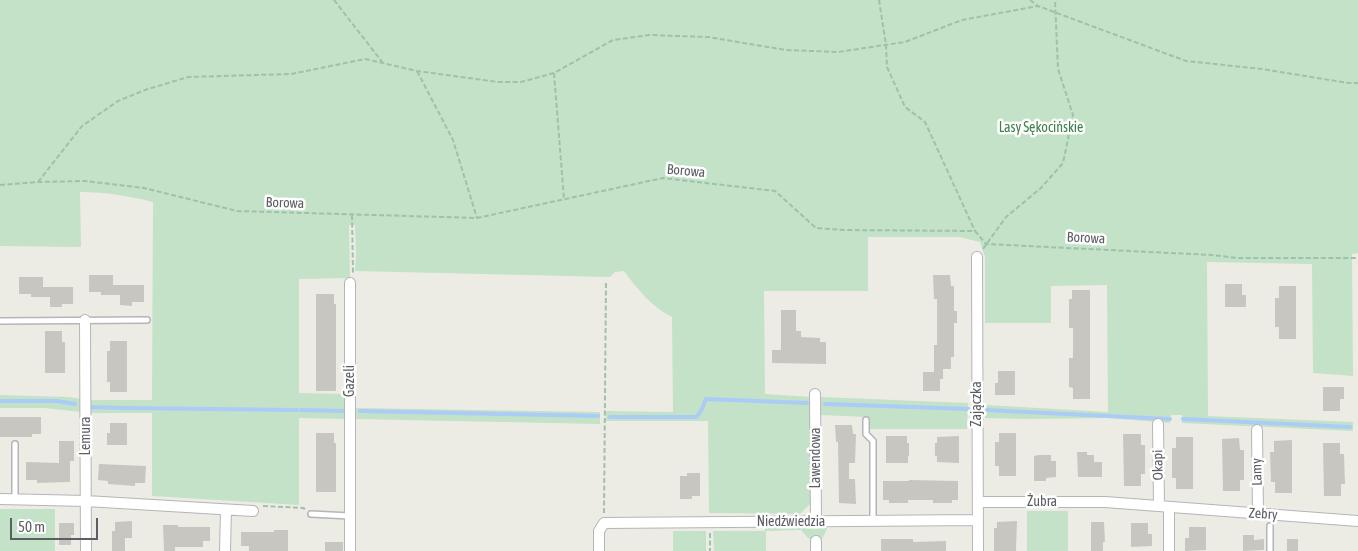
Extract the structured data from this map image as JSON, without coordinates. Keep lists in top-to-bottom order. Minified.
{"streets":{"street":["Gazeli","Zajączka","Lemura","Lawendowa","Okapi","Lamy","Żubra","Zebry","Niedźwiedzia"],"path":["Borowa"]},"crossings":[["Zajączka","Żubra"],["Zajączka","Niedźwiedzia"],["Lawendowa","Niedźwiedzia"],["Okapi","Zebry"],["Lamy","Zebry"],["Żubra","Zebry"]],"parks":["Lasy Sękocińskie"],"scale_bar":"50 m"}
